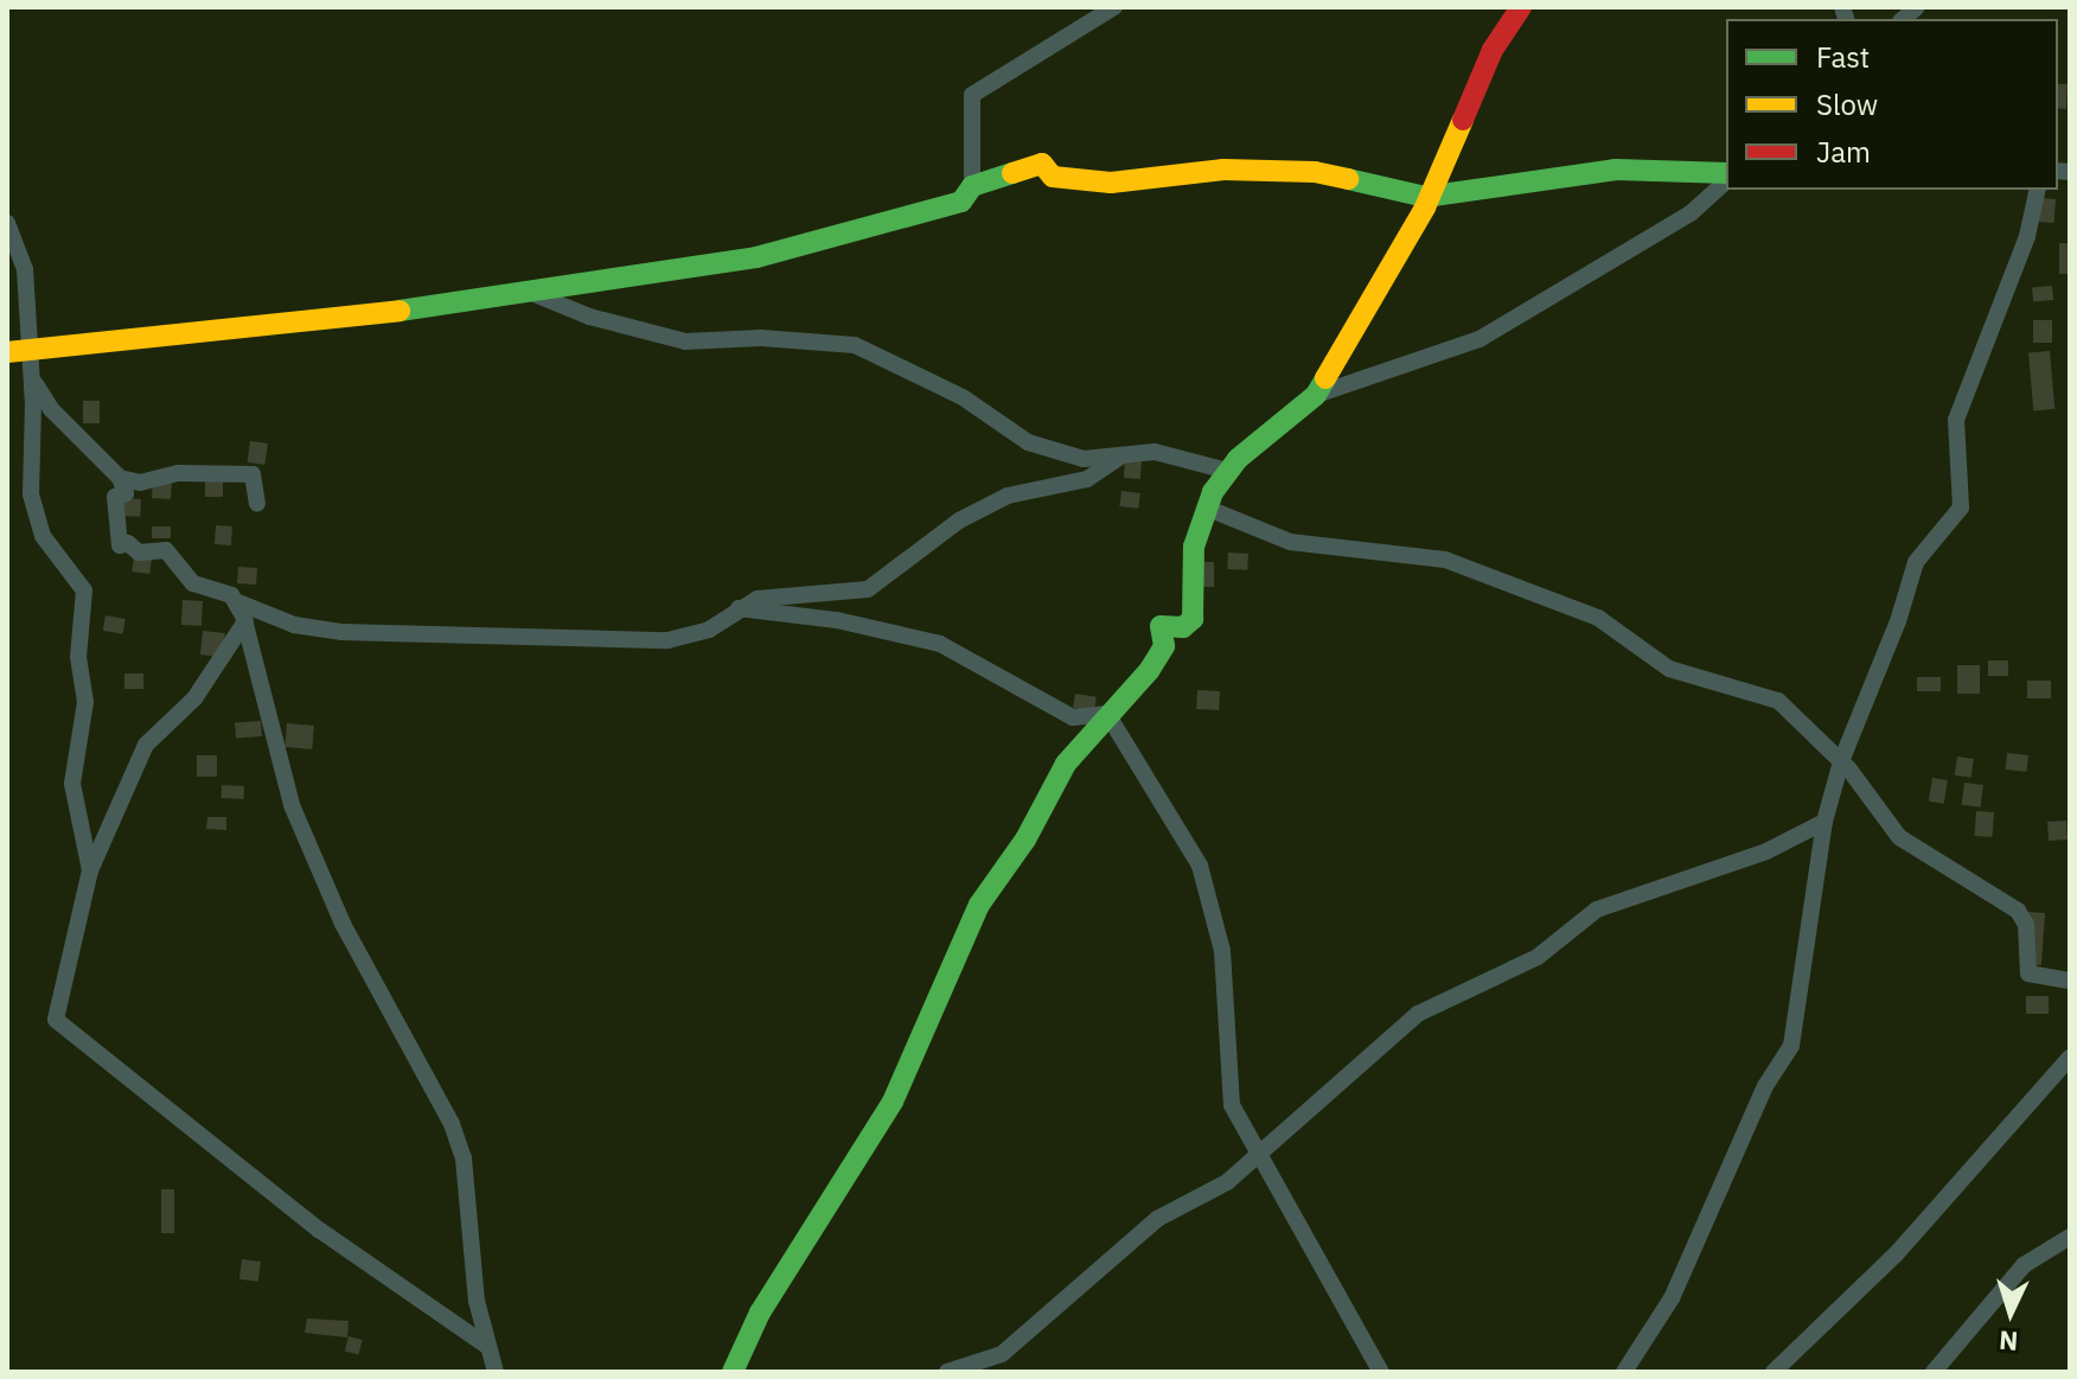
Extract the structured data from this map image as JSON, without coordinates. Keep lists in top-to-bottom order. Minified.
{"legend":["Fast","Slow","Jam"],"north":"bottom"}
